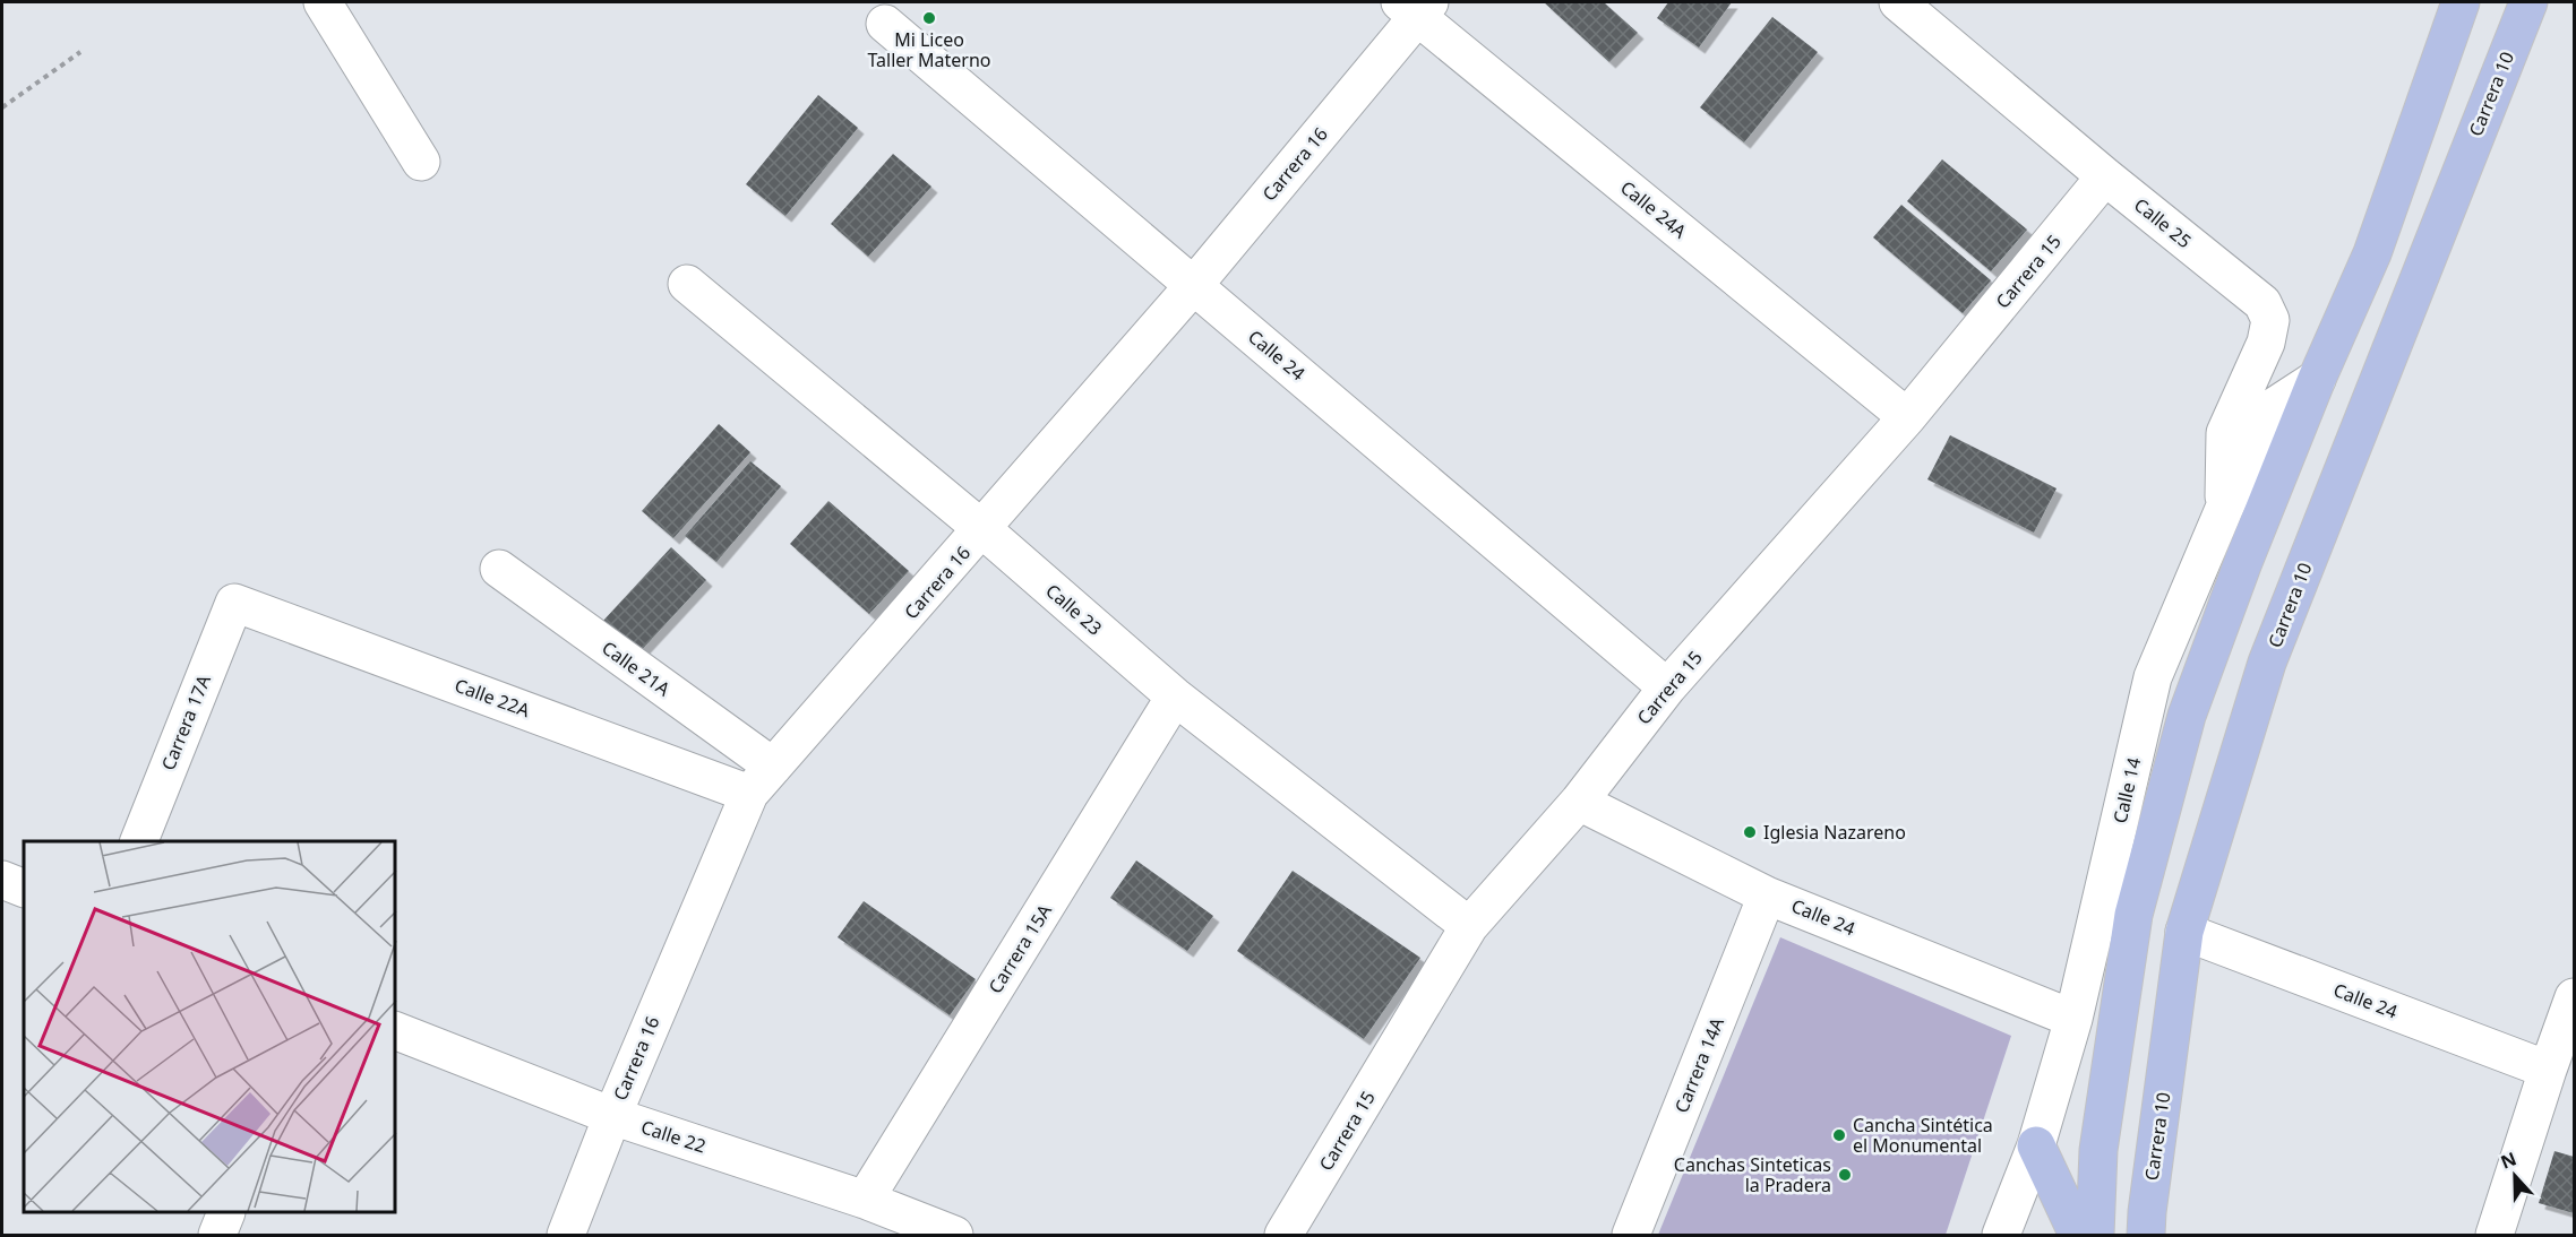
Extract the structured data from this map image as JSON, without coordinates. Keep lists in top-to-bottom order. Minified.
{"streets":{"main road":["Carrera 10"],"street":["Carrera 16","Calle 24A","Calle 25","Carrera 15","Calle 24","Calle 23","Calle 21A","Calle 22A","Carrera 17A","Calle 14","Carrera 15A","Carrera 14A","Calle 22"]},"crossings":[["Carrera 10","Calle 24"],["Carrera 16","Calle 24A"],["Carrera 16","Calle 24"],["Carrera 16","Calle 23"],["Carrera 16","Calle 21A"],["Carrera 16","Calle 22A"],["Carrera 16","Calle 22"],["Calle 24A","Carrera 15"],["Calle 25","Carrera 15"],["Calle 25","Calle 14"],["Carrera 15","Calle 24"],["Carrera 15","Calle 23"],["Calle 24","Calle 14"],["Calle 24","Carrera 14A"],["Calle 23","Carrera 15A"],["Calle 22A","Carrera 17A"],["Carrera 15A","Calle 22"]],"places":["Mi Liceo Taller Materno","Iglesia Nazareno","Cancha Sintética el Monumental","Canchas Sinteticas la Pradera"],"north":"top"}
